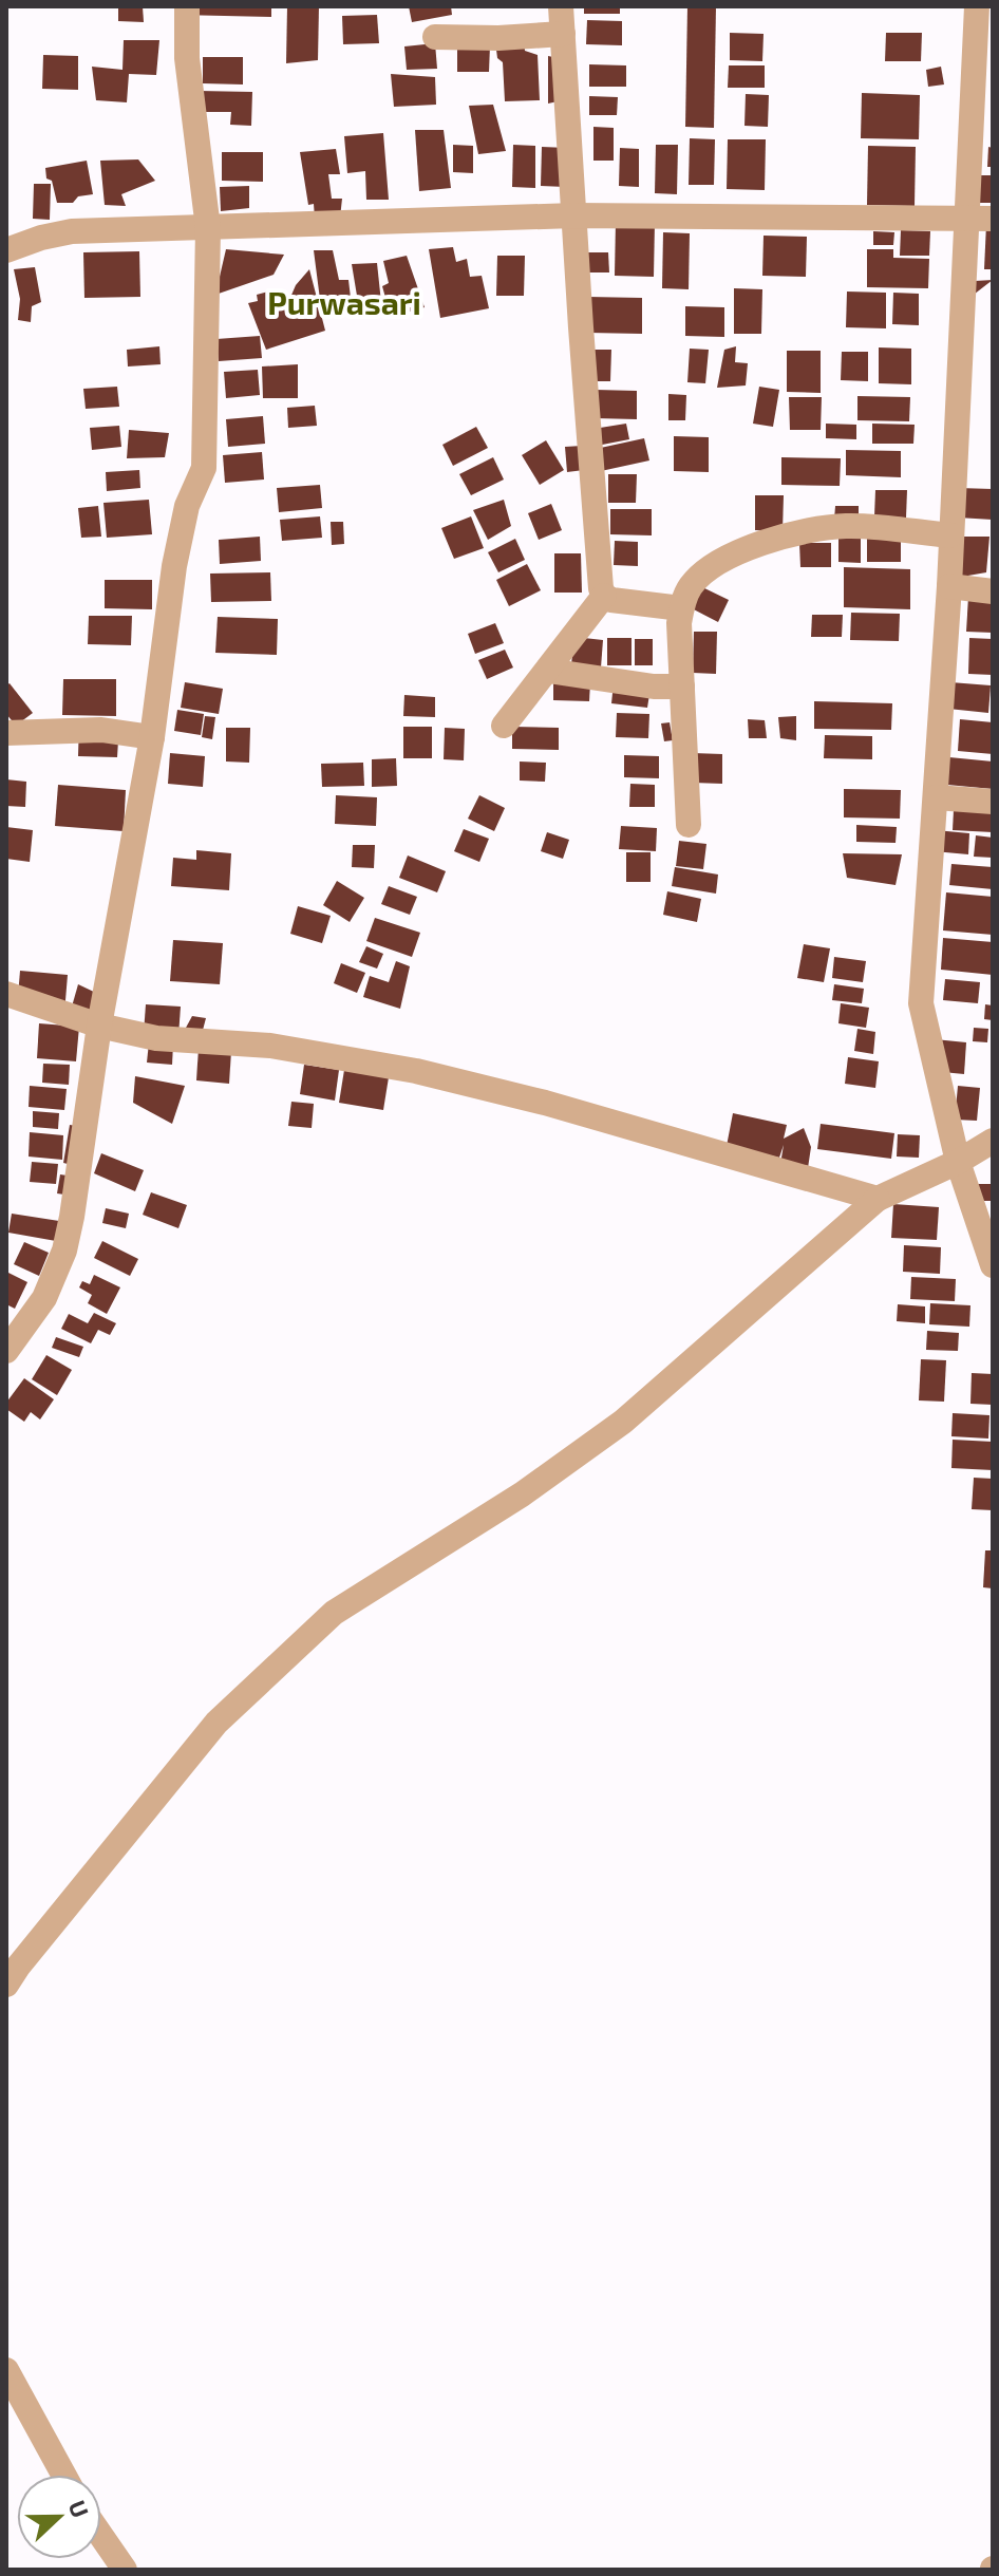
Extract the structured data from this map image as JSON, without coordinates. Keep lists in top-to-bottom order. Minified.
{"districts":["Purwasari"],"north":"right"}
